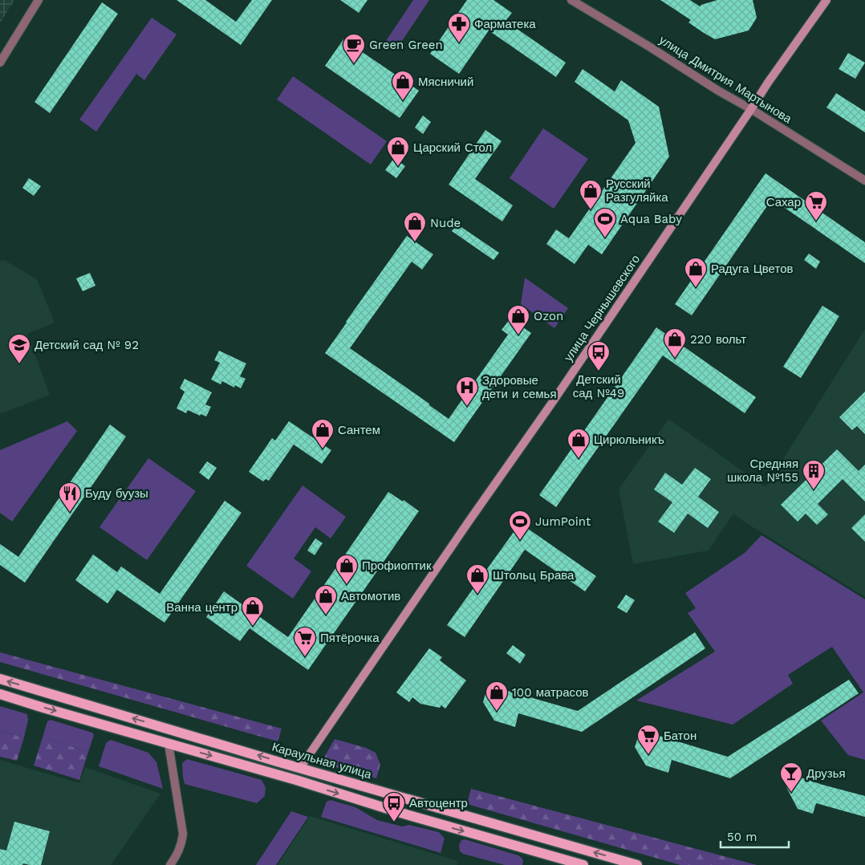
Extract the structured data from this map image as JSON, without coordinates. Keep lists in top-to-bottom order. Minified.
{"streets":{"main road":["улица Чернышевского","Караульная улица"],"street":["улица Дмитрия Мартынова"]},"crossings":[["улица Дмитрия Мартынова","улица Чернышевского"],["улица Чернышевского","Караульная улица"]],"places":{"pharmacy":["Фарматека"],"cafe":["Green Green"],"shop":["Мясничий","Царский Стол","Русский Разгуляйка","Nude","Радуга Цветов","Ozon","220 вольт","Сантем","Цирюльникъ","Профиоптик","Штольц Брава","Автомотив","Ванна центр","100 матрасов"],"supermarket":["Сахар","Пятёрочка","Батон"],"sports":["Aqua Baby","JumPoint"],"school or university":["Детский сад № 92"],"bus stop":["Детский сад №49","Автоцентр"],"hospital":["Здоровые дети и семья"],"building":["Средняя школа №155"],"restaurant":["Буду буузы"],"bar":["Друзья"]},"scale_bar":"50 m"}
